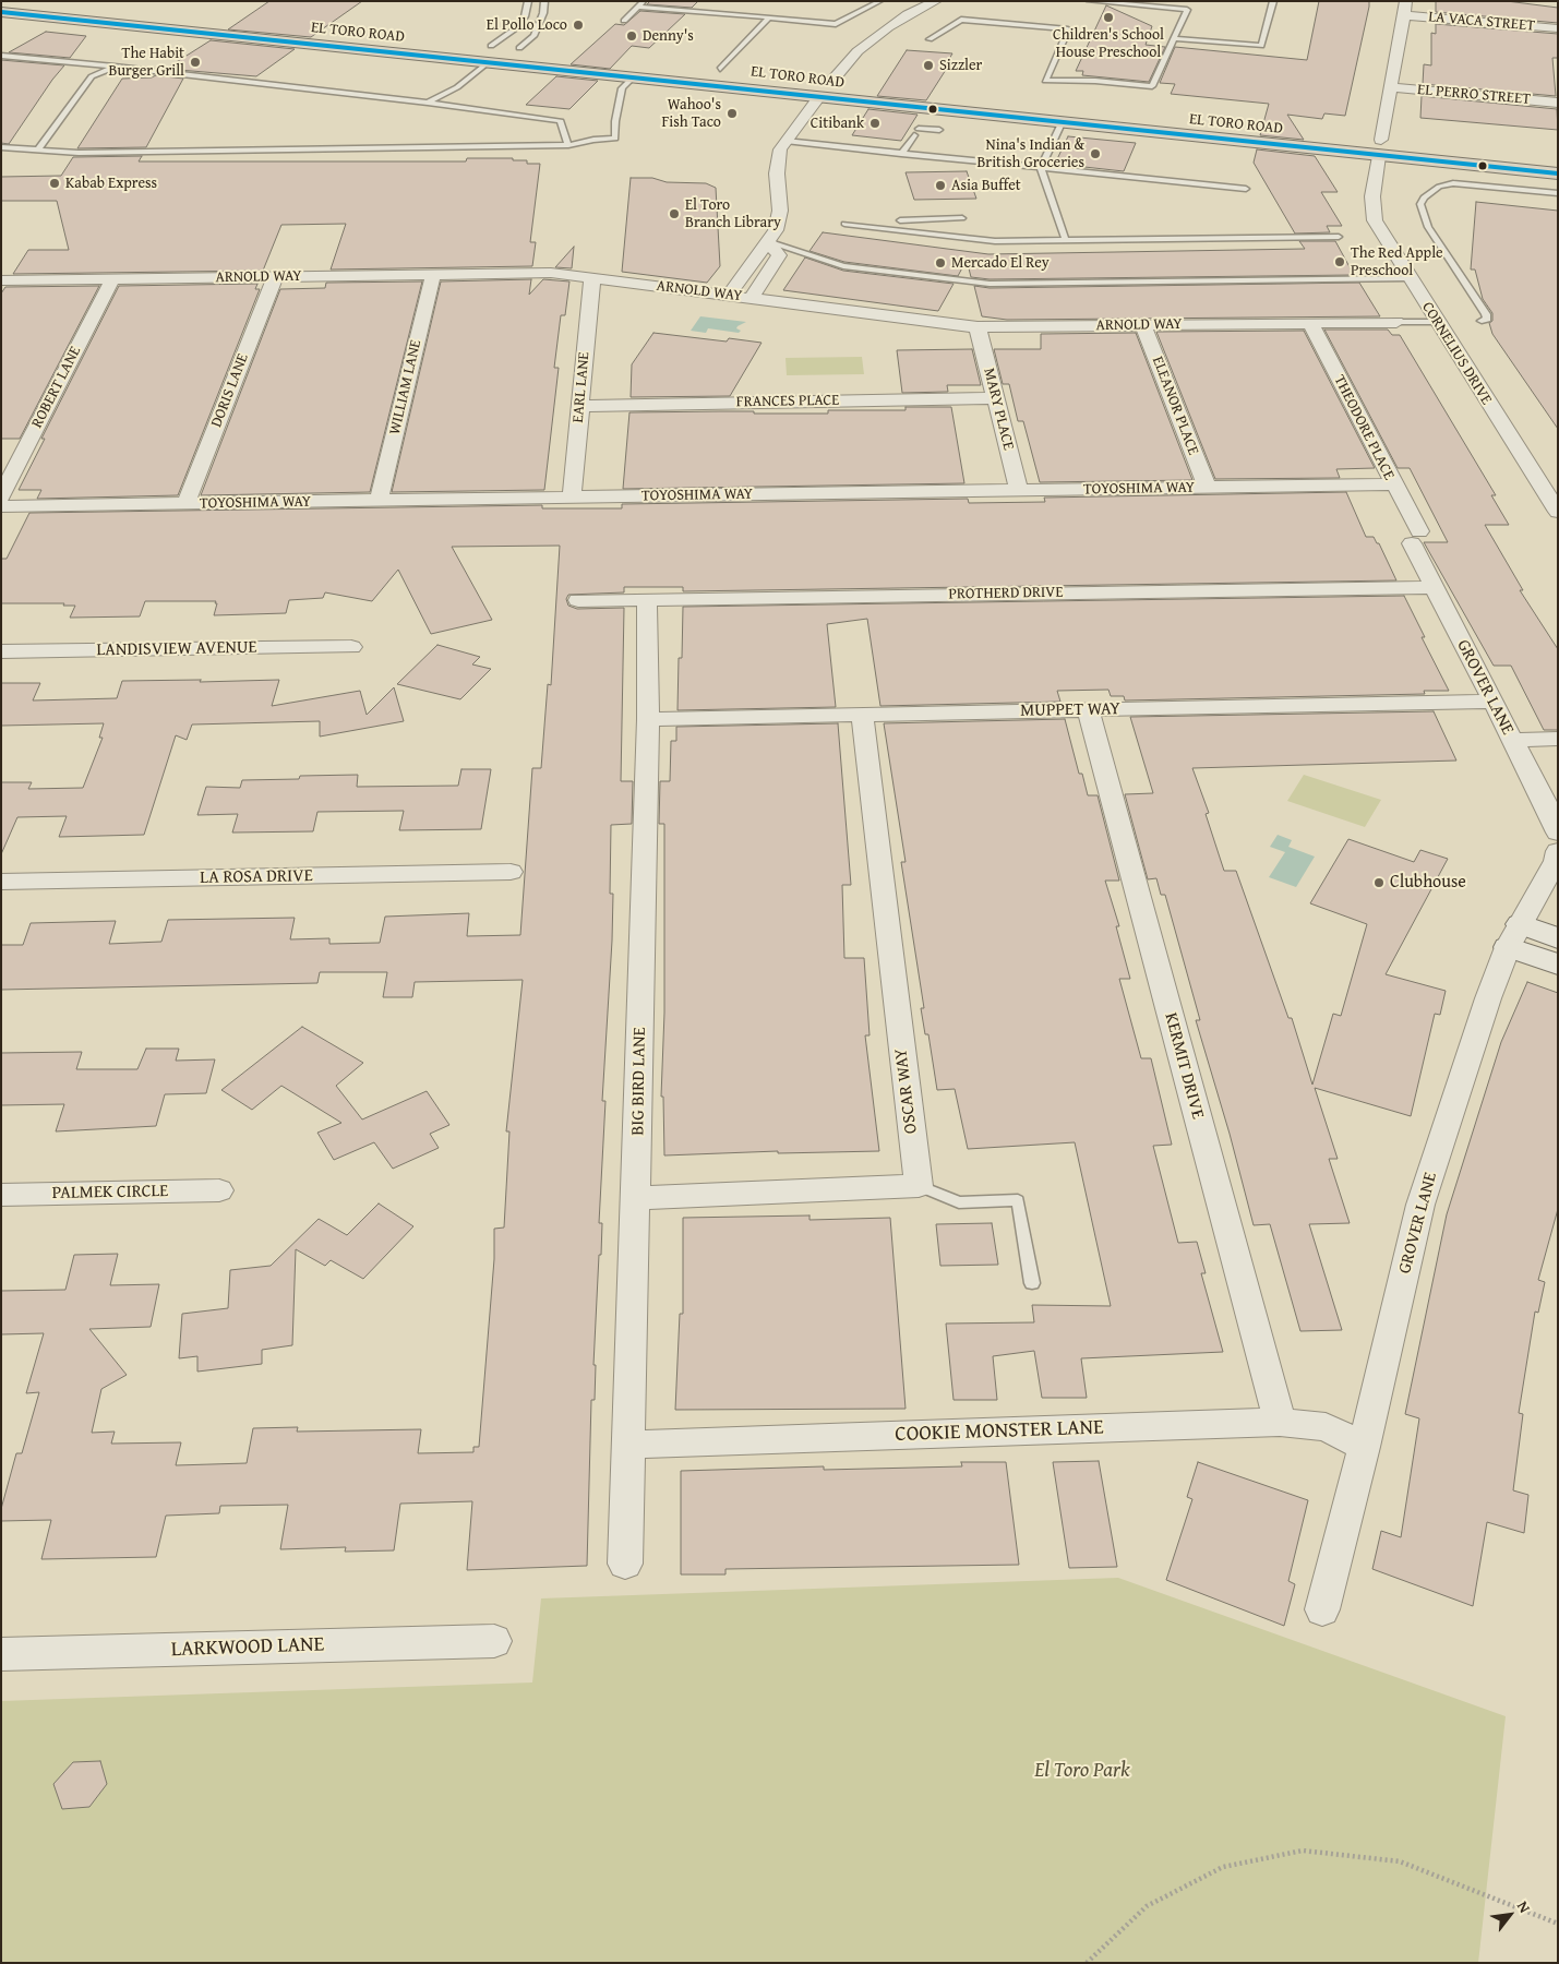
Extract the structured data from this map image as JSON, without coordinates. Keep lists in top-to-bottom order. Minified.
{"streets":{"main road":["EL TORO ROAD"],"street":["LA VACA STREET","EL PERRO STREET","ARNOLD WAY","CORNELIUS DRIVE","ROBERT LANE","WILLIAM LANE","EARL LANE","DORIS LANE","FRANCES PLACE","ELEANOR PLACE","MARY PLACE","THEODORE PLACE","TOYOSHIMA WAY","PROTHERD DRIVE","LANDISVIEW AVENUE","GROVER LANE","MUPPET WAY","LA ROSA DRIVE","KERMIT DRIVE","BIG BIRD LANE","OSCAR WAY","PALMEK CIRCLE","COOKIE MONSTER LANE","LARKWOOD LANE"]},"crossings":[["LA VACA STREET","CORNELIUS DRIVE"],["EL TORO ROAD","CORNELIUS DRIVE"],["EL PERRO STREET","CORNELIUS DRIVE"],["ARNOLD WAY","ROBERT LANE"],["ARNOLD WAY","WILLIAM LANE"],["ARNOLD WAY","EARL LANE"],["ARNOLD WAY","DORIS LANE"],["ARNOLD WAY","ELEANOR PLACE"],["ARNOLD WAY","MARY PLACE"],["ARNOLD WAY","THEODORE PLACE"],["WILLIAM LANE","TOYOSHIMA WAY"],["EARL LANE","FRANCES PLACE"],["EARL LANE","TOYOSHIMA WAY"],["DORIS LANE","TOYOSHIMA WAY"],["FRANCES PLACE","MARY PLACE"],["ELEANOR PLACE","TOYOSHIMA WAY"],["MARY PLACE","TOYOSHIMA WAY"],["THEODORE PLACE","TOYOSHIMA WAY"],["THEODORE PLACE","GROVER LANE"],["PROTHERD DRIVE","GROVER LANE"],["PROTHERD DRIVE","BIG BIRD LANE"],["GROVER LANE","MUPPET WAY"],["GROVER LANE","COOKIE MONSTER LANE"],["MUPPET WAY","KERMIT DRIVE"],["MUPPET WAY","BIG BIRD LANE"],["MUPPET WAY","OSCAR WAY"],["KERMIT DRIVE","COOKIE MONSTER LANE"],["BIG BIRD LANE","COOKIE MONSTER LANE"]],"parks":["El Toro Park"],"places":["Children's School House Preschool","El Pollo Loco","Denny's","The Habit Burger Grill","Sizzler","Wahoo's Fish Taco","Citibank","Nina's Indian & British Groceries","Kabab Express","Asia Buffet","El Toro Branch Library","The Red Apple Preschool","Mercado El Rey","Clubhouse"],"north":"top right"}
